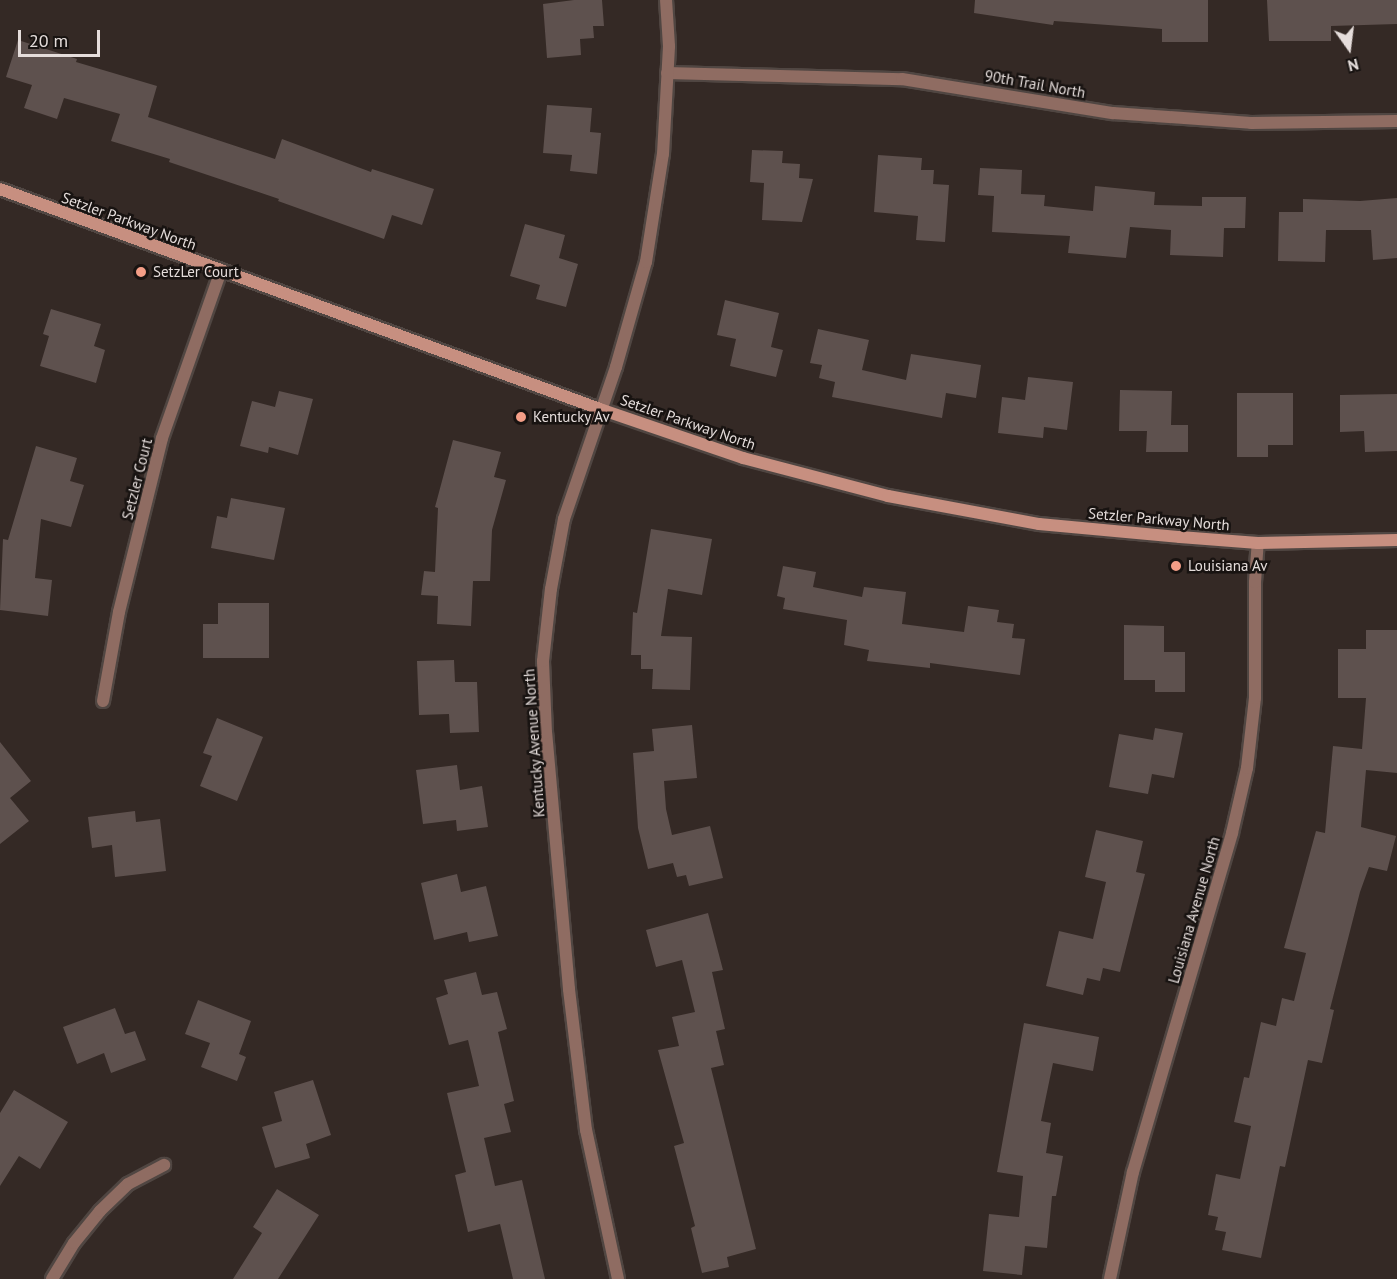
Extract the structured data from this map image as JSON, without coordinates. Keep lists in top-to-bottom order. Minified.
{"streets":{"street":["90th Trail North","Setzler Parkway North","Setzler Court","Kentucky Avenue North","Louisiana Avenue North"]},"crossings":[["90th Trail North","Kentucky Avenue North"],["Setzler Parkway North","Setzler Court"],["Setzler Parkway North","Kentucky Avenue North"],["Setzler Parkway North","Louisiana Avenue North"]],"places":["SetzLer Court","Kentucky Av","Louisiana Av"],"scale_bar":"20 m","north":"bottom"}
